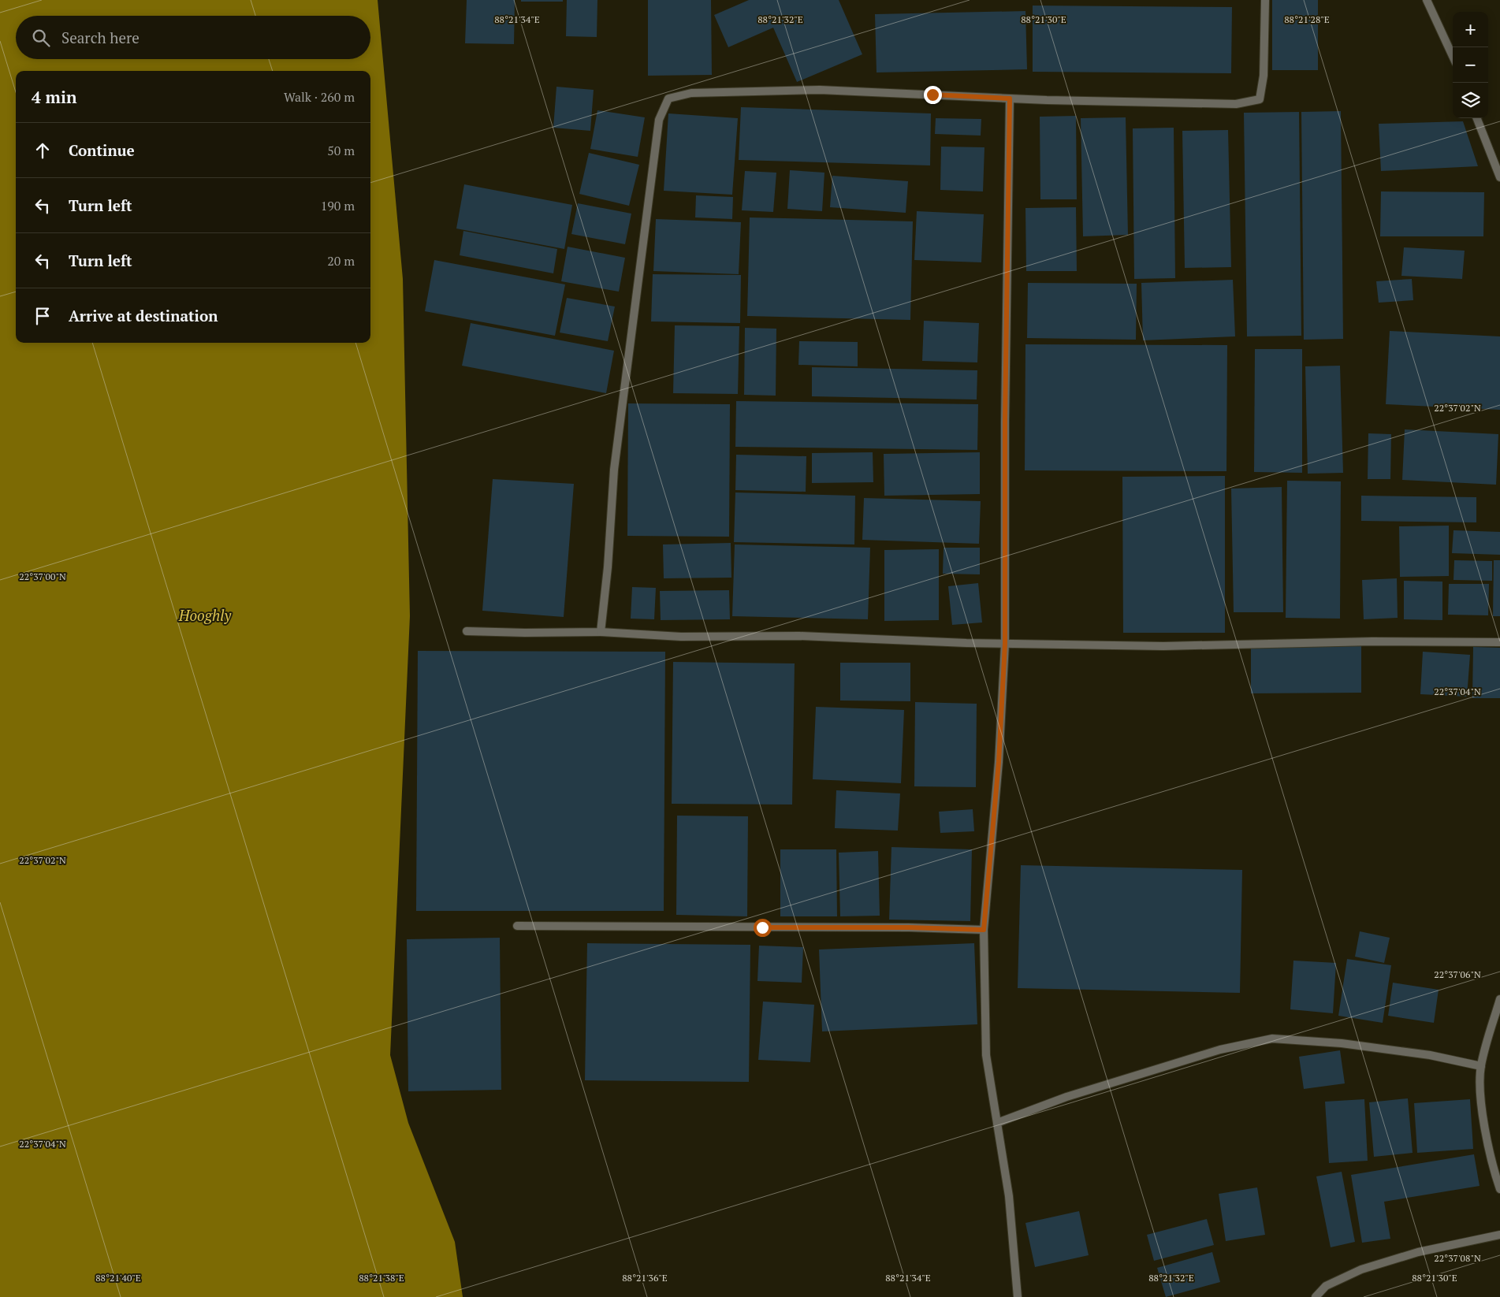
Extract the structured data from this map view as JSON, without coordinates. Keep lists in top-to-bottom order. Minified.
{"water":["Hooghly"],"page":{"map_buttons":["+","−"],"search":"Search here","heading":["4 min","Walk · 260 m"],"list":[["Continue","50 m"],["Turn left","190 m"],["Turn left","20 m"],"Arrive at destination"]},"coordinates":["88°21'34\"E","88°21'32\"E","88°21'30\"E","88°21'28\"E","22°37'02\"N","22°37'00\"N","22°37'04\"N","22°37'06\"N","22°37'08\"N","88°21'40\"E","88°21'38\"E","88°21'36\"E"]}
